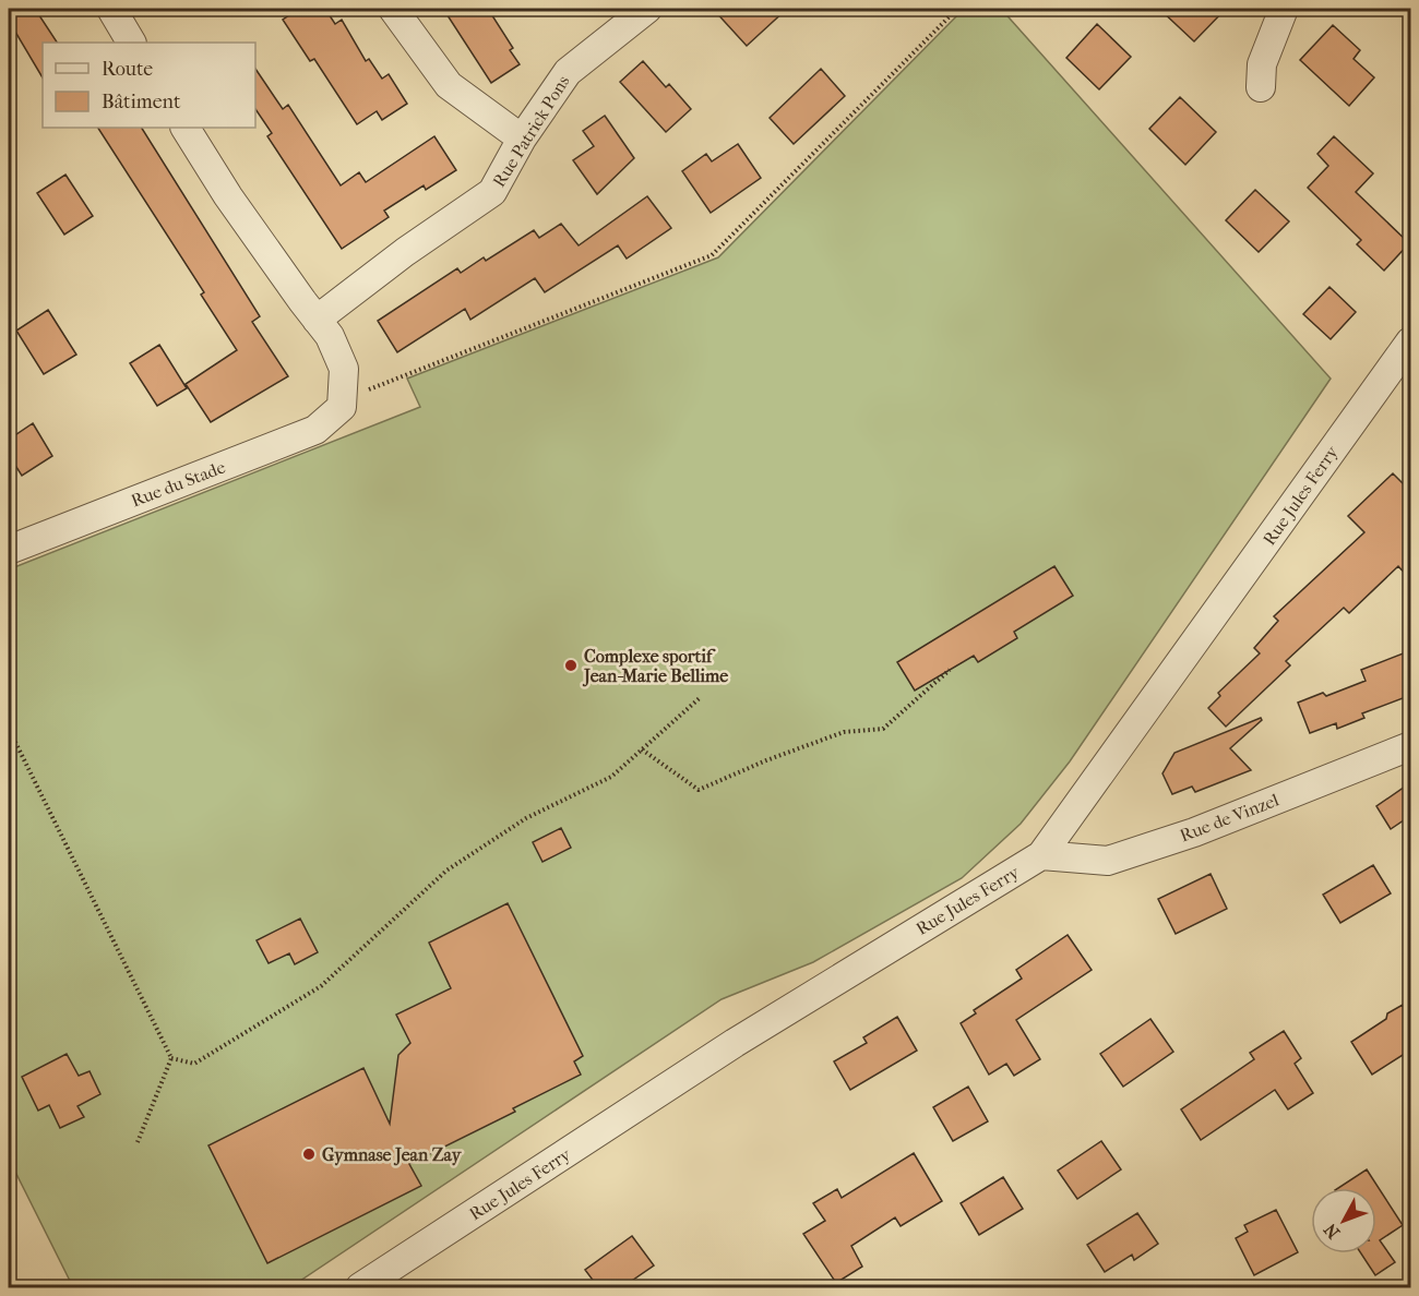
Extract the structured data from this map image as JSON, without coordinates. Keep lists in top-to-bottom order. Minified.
{"streets":{"street":["Rue Patrick Pons","Rue du Stade","Rue Jules Ferry","Rue de Vinzel"]},"crossings":[["Rue Jules Ferry","Rue de Vinzel"]],"places":["Complexe sportif Jean-Marie Bellime","Gymnase Jean Zay"],"legend":["Route","Bâtiment"],"north":"bottom left"}
